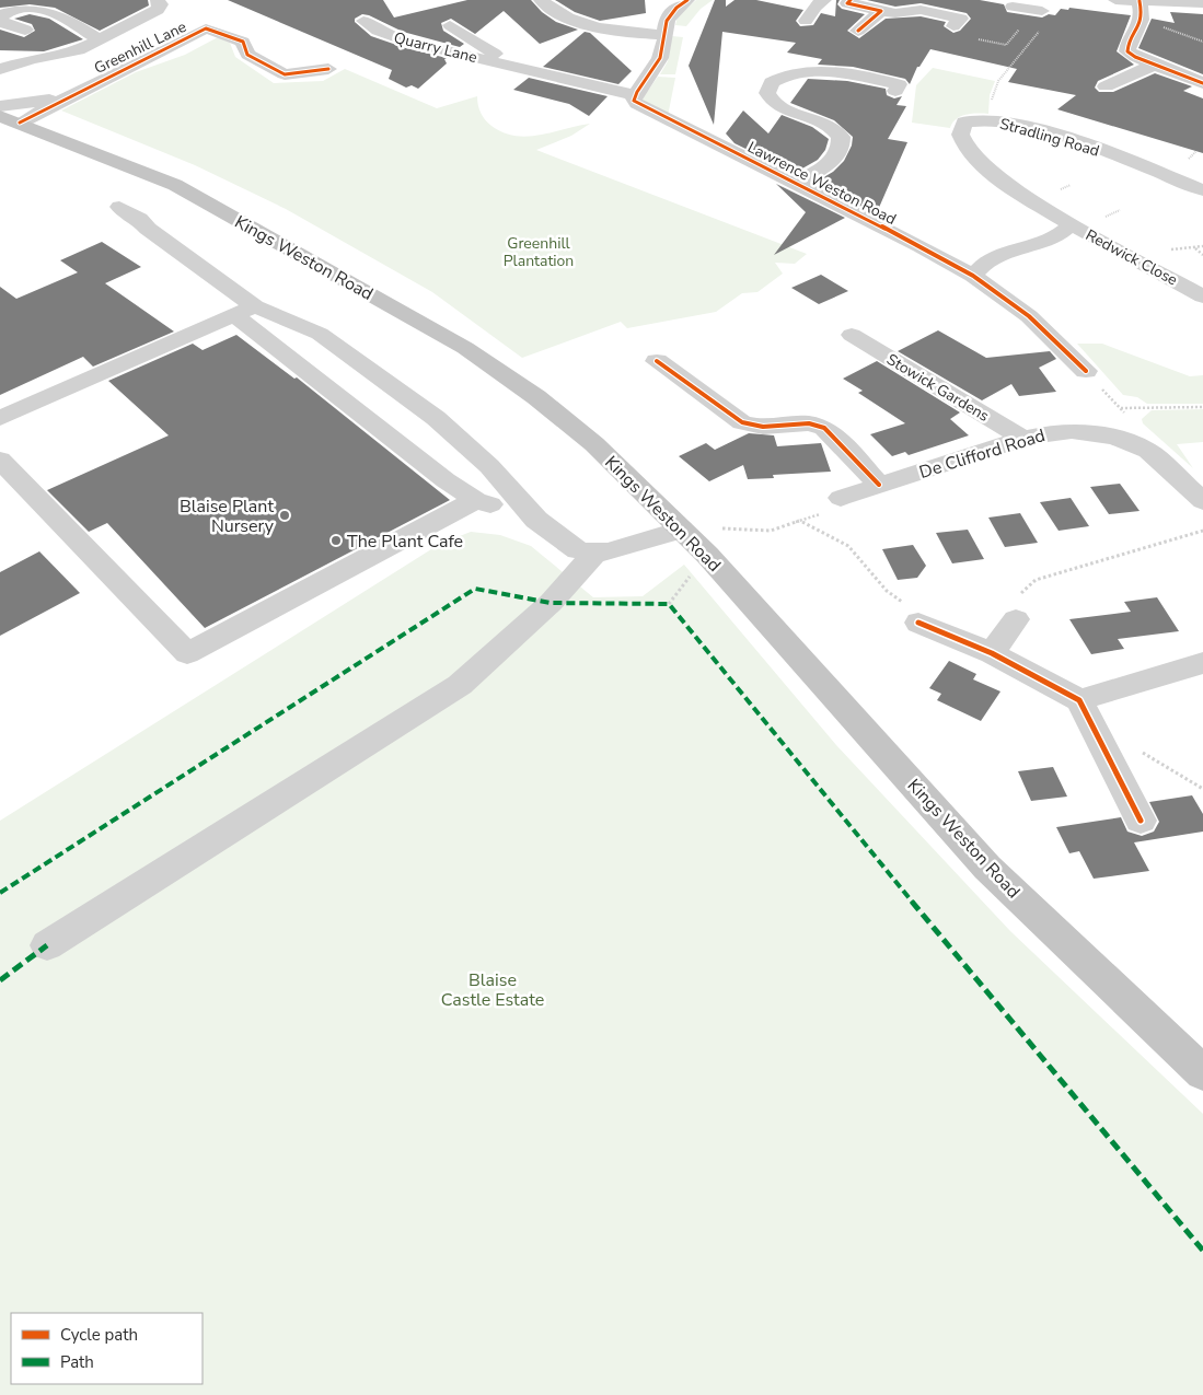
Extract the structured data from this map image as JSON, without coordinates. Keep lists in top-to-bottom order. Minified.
{"streets":{"main road":["Kings Weston Road"],"street":["Greenhill Lane","Quarry Lane","Stradling Road","Lawrence Weston Road","Redwick Close","Stowick Gardens","De Clifford Road"]},"crossings":[["Greenhill Lane","Kings Weston Road"],["Quarry Lane","Lawrence Weston Road"],["Stradling Road","Redwick Close"],["Stowick Gardens","De Clifford Road"]],"parks":["Greenhill Plantation","Blaise Castle Estate"],"places":["Blaise Plant Nursery","The Plant Cafe"],"legend":["Cycle path","Path"]}
